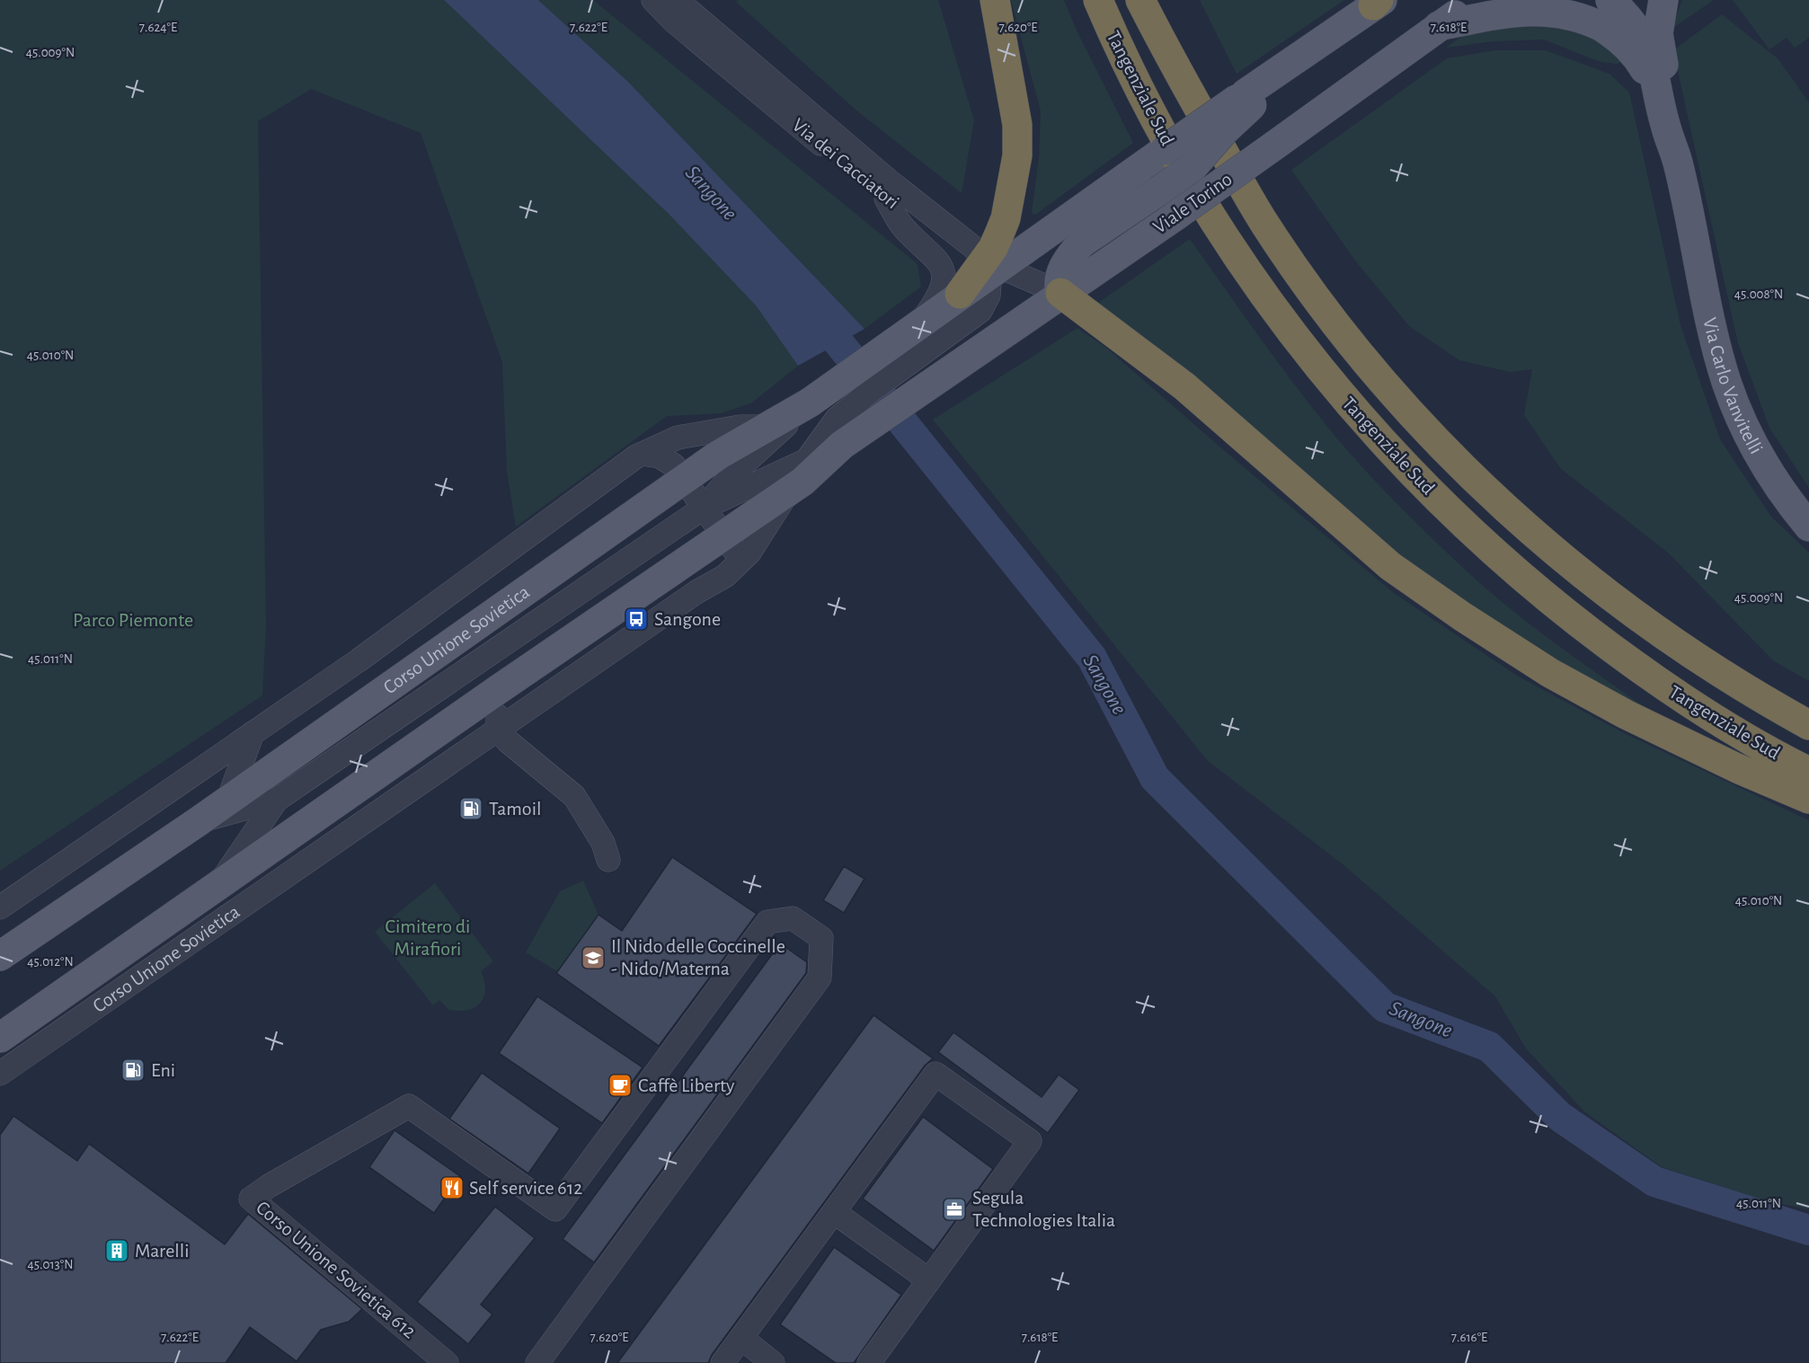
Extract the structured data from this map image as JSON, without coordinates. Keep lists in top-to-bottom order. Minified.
{"streets":{"highway":["Tangenziale Sud"],"main road":["Viale Torino","Via Carlo Vanvitelli","Corso Unione Sovietica"],"street":["Via dei Cacciatori","Corso Unione Sovietica 612"]},"crossings":[["Via dei Cacciatori","Viale Torino"],["Viale Torino","Corso Unione Sovietica"]],"water":["Sangone"],"parks":["Parco Piemonte","Cimitero di Mirafiori"],"places":{"bus stop":["Sangone"],"fuel station":["Tamoil","Eni"],"school or university":["Il Nido delle Coccinelle - Nido/Materna"],"cafe":["Caffè Liberty"],"restaurant":["Self service 612"],"office":["Segula Technologies Italia"],"building":["Marelli"]},"coordinates":["7.624°E","7.622°E","7.620°E","7.618°E","45.009°N","45.008°N","45.010°N","45.011°N","45.012°N","45.013°N","7.616°E"]}
